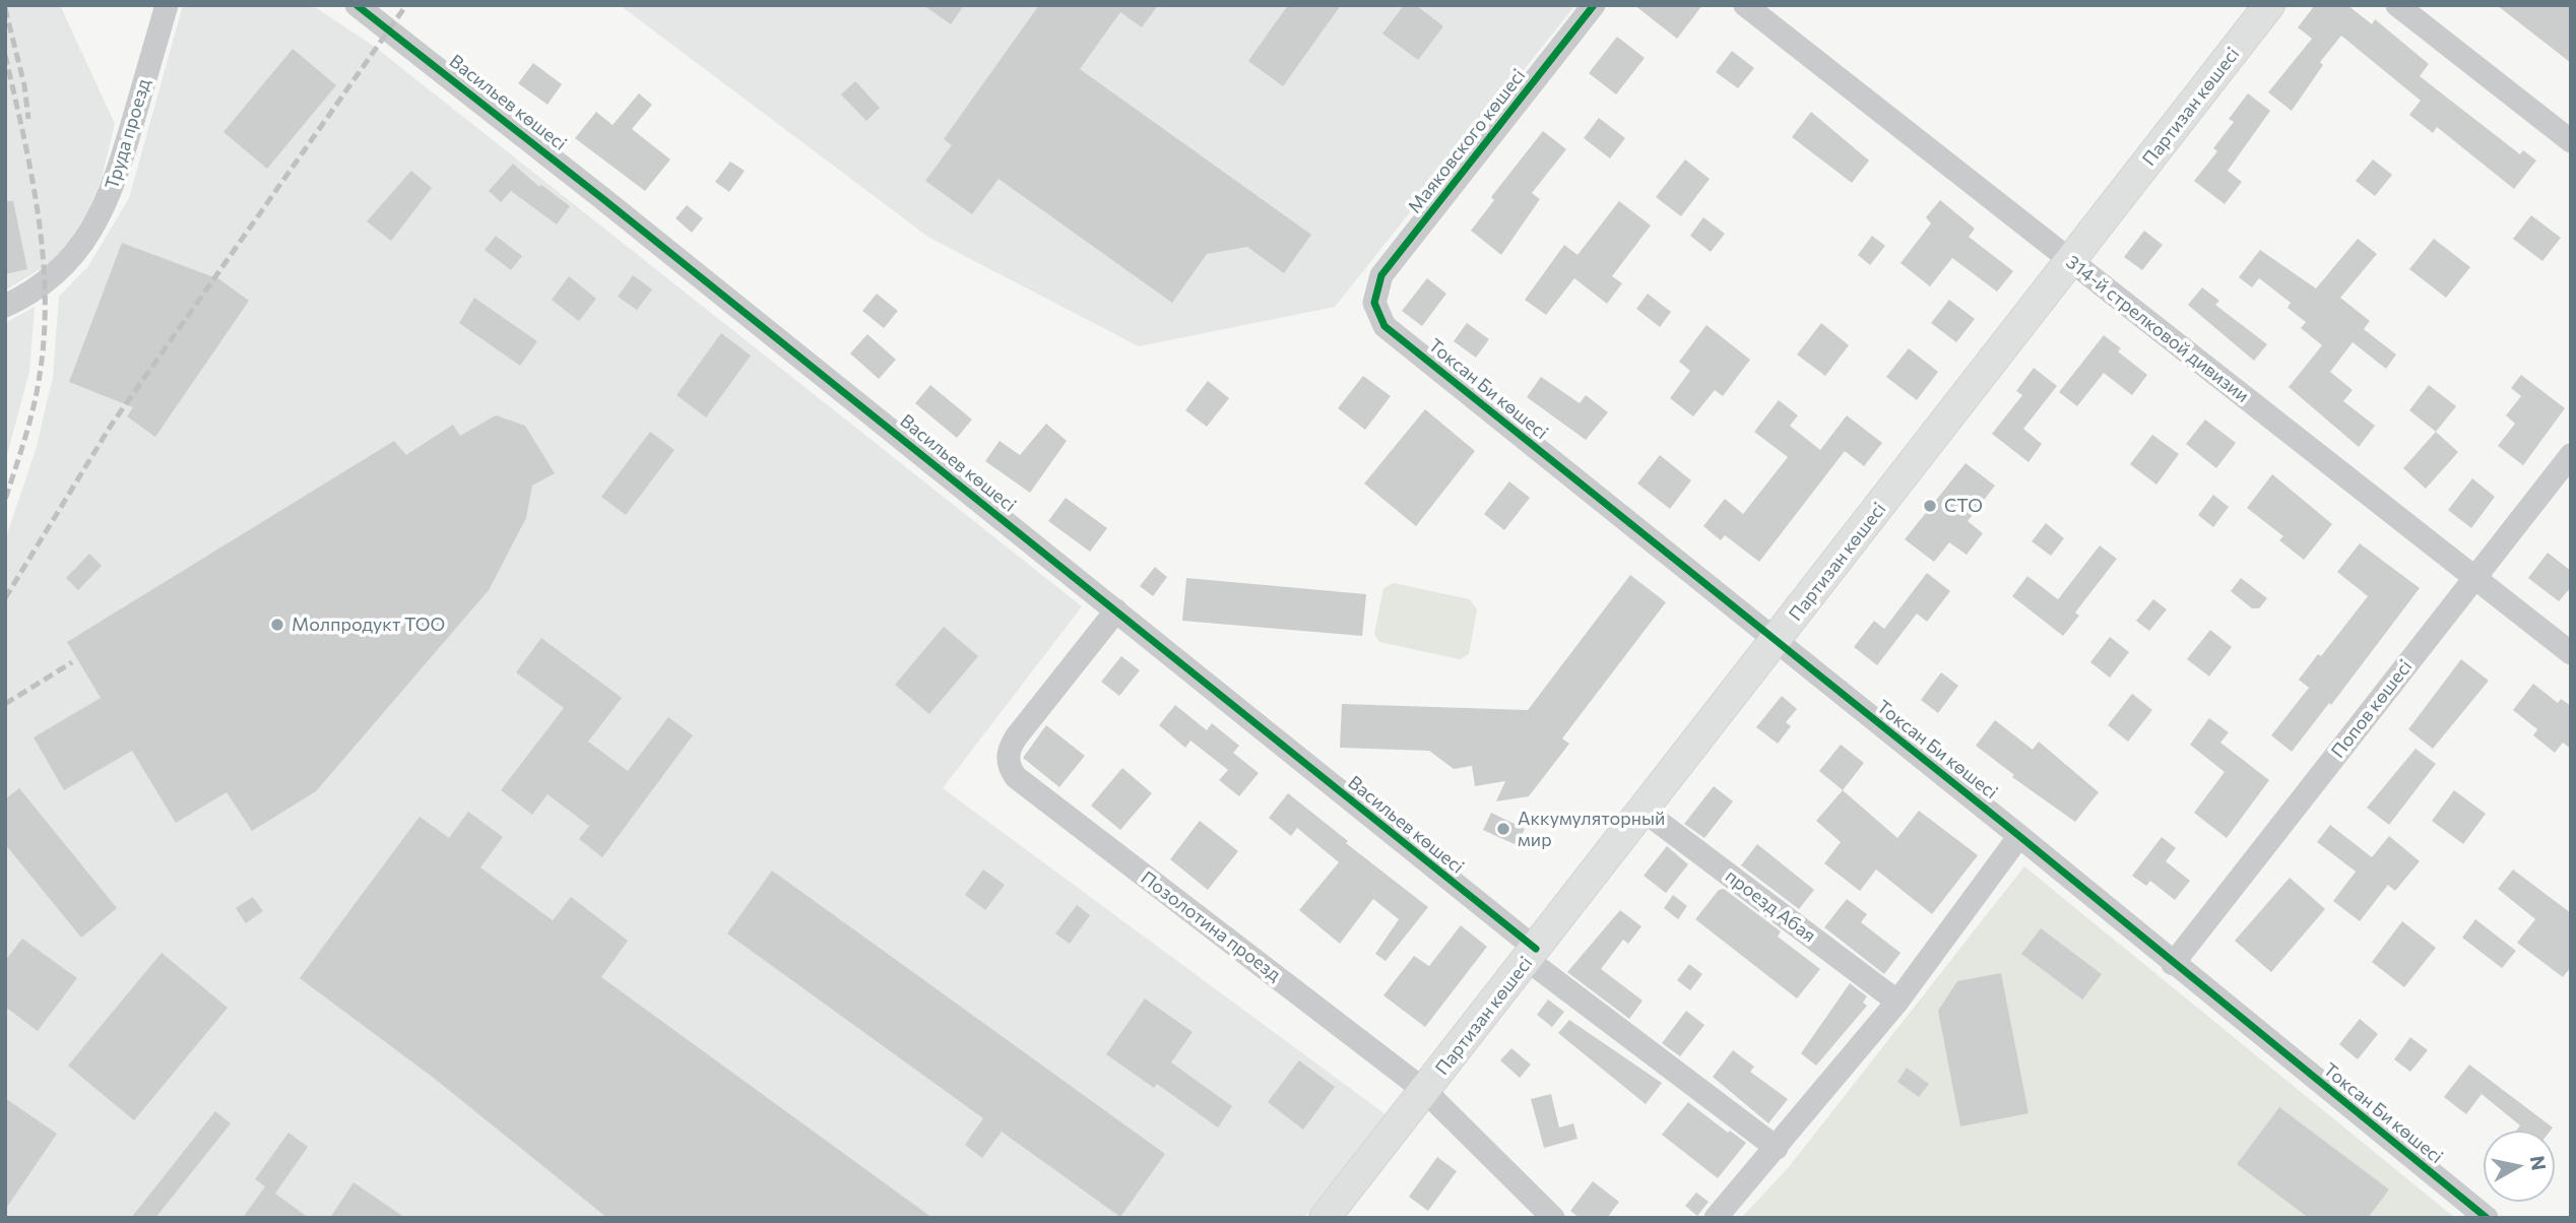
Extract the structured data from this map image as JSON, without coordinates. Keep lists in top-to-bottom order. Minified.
{"streets":{"main road":["Партизан көшесі"],"street":["Васильев көшесі","Труда проезд","Маяковского көшесі","314-й стрелковой дивизии","Токсан Би көшесі","Попов көшесі","проезд Абая","Позолотина проезд"]},"crossings":[["Васильев көшесі","Партизан көшесі"],["Васильев көшесі","Позолотина проезд"],["Партизан көшесі","314-й стрелковой дивизии"],["Партизан көшесі","Токсан Би көшесі"],["Партизан көшесі","проезд Абая"],["Партизан көшесі","Позолотина проезд"],["Маяковского көшесі","Токсан Би көшесі"],["314-й стрелковой дивизии","Попов көшесі"],["Токсан Би көшесі","Попов көшесі"]],"places":["СТО","Молпродукт ТОО","Аккумуляторный мир"],"north":"right"}
